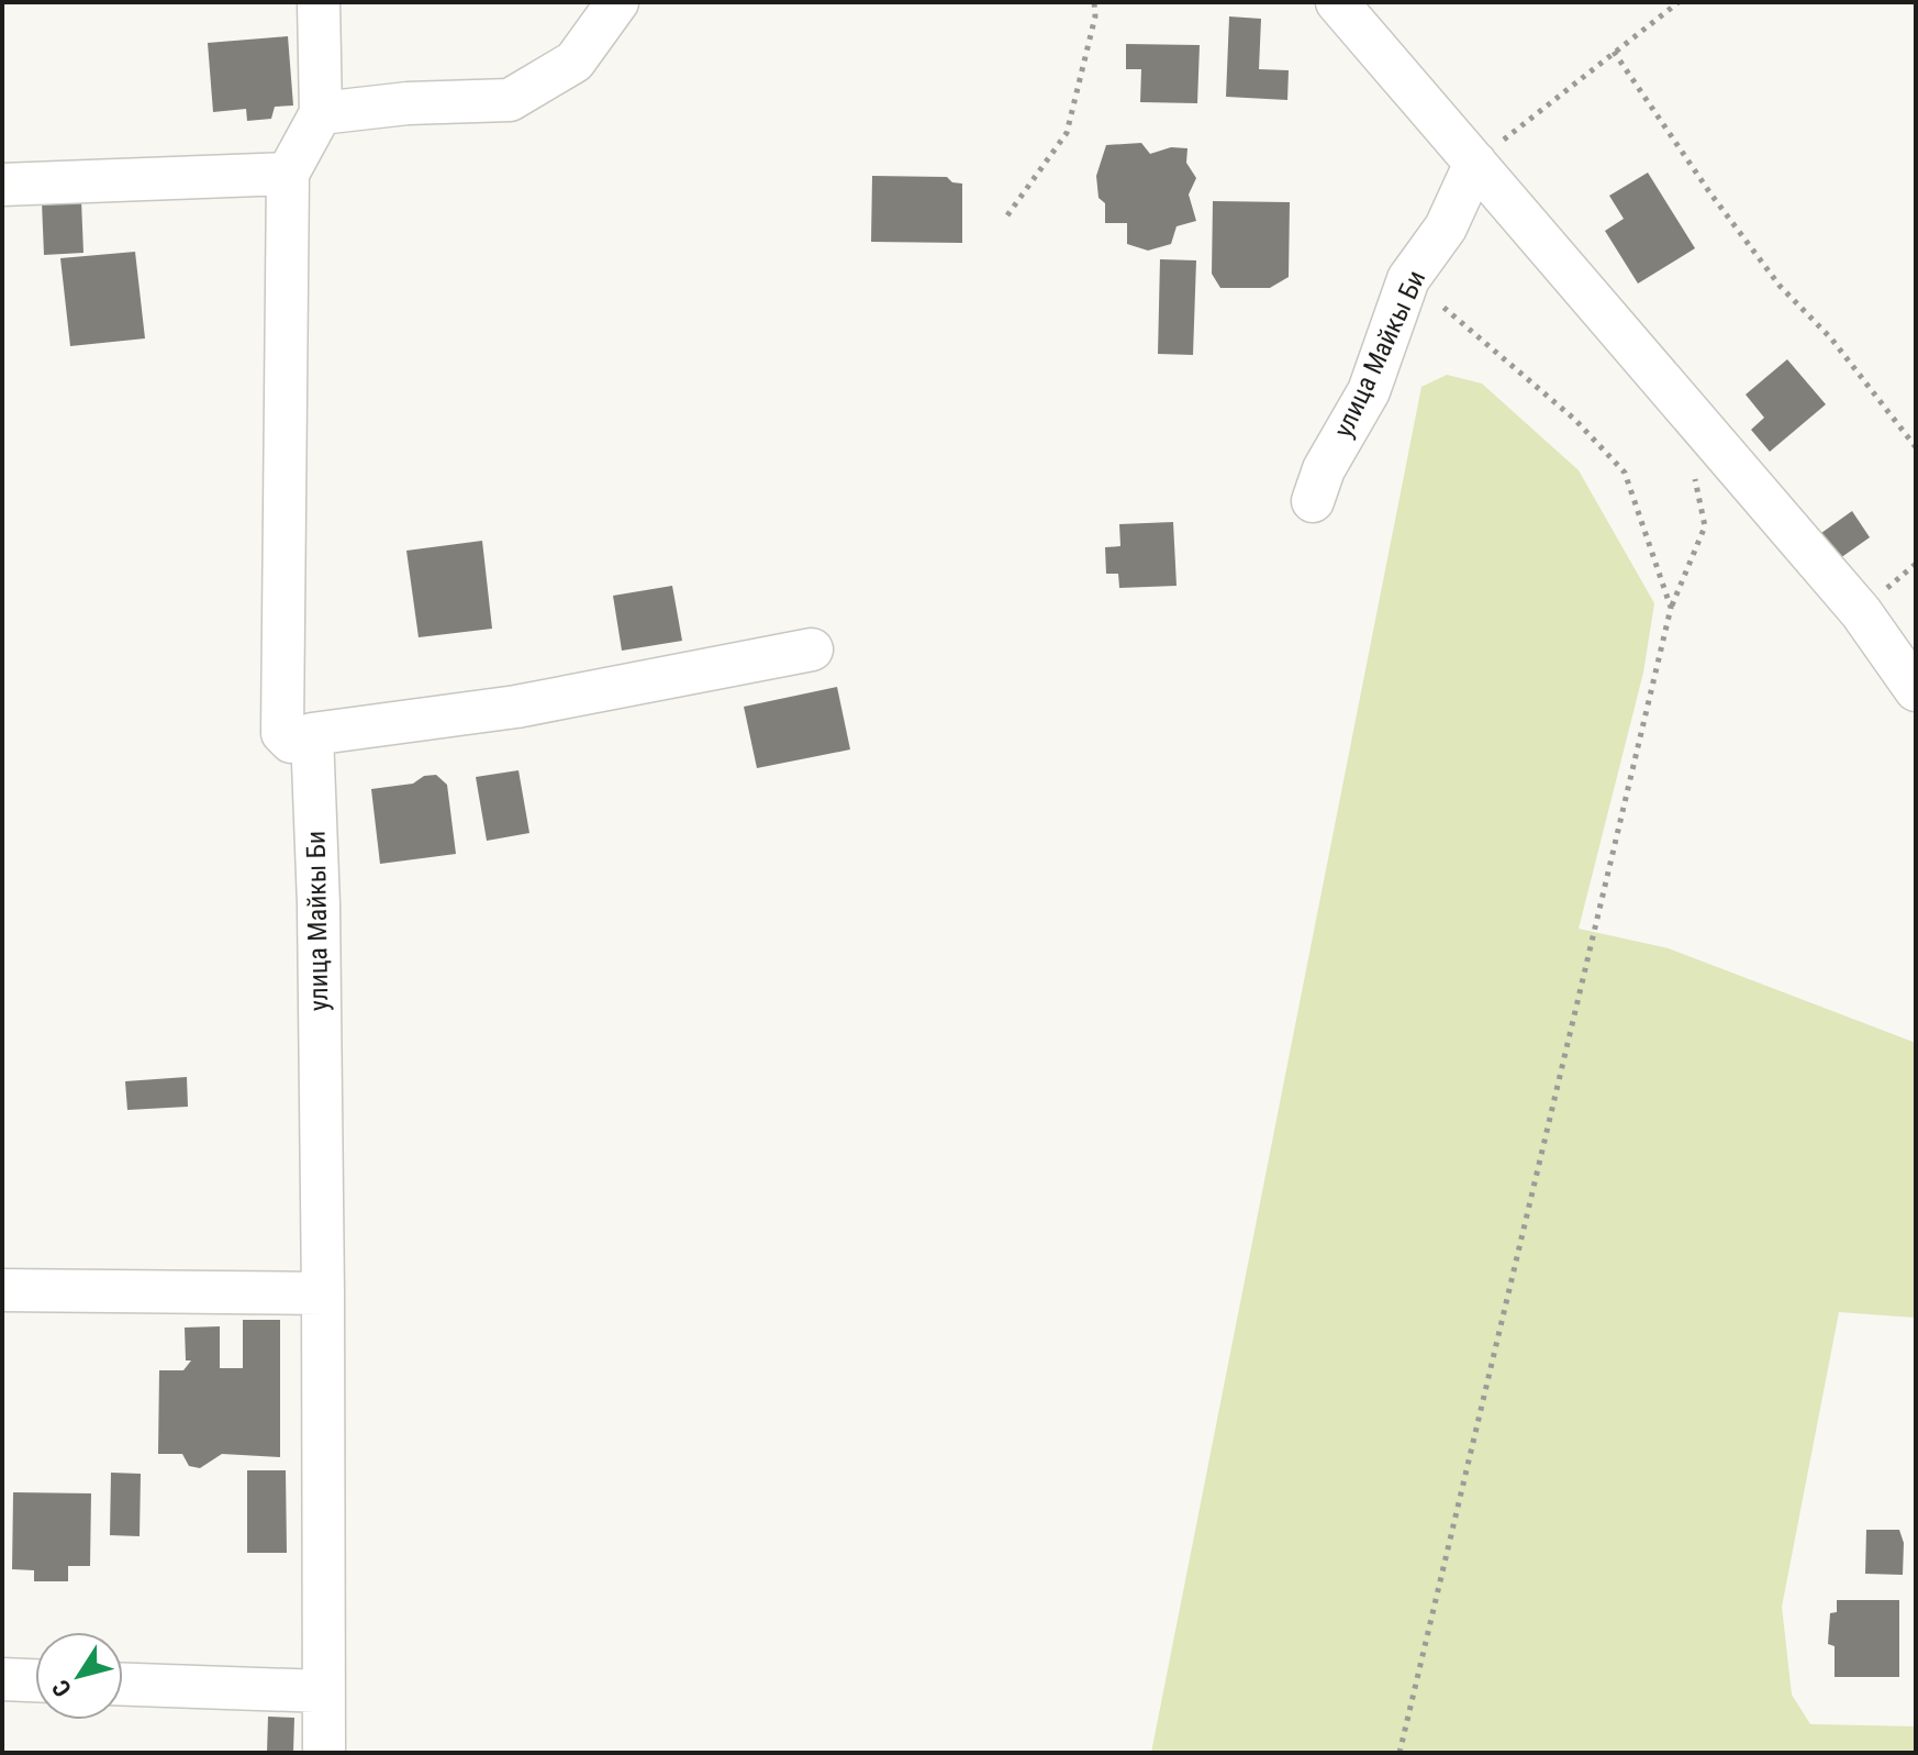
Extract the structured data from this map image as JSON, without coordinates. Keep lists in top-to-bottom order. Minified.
{"streets":{"street":["улица Майкы Би"]},"north":"bottom left"}
